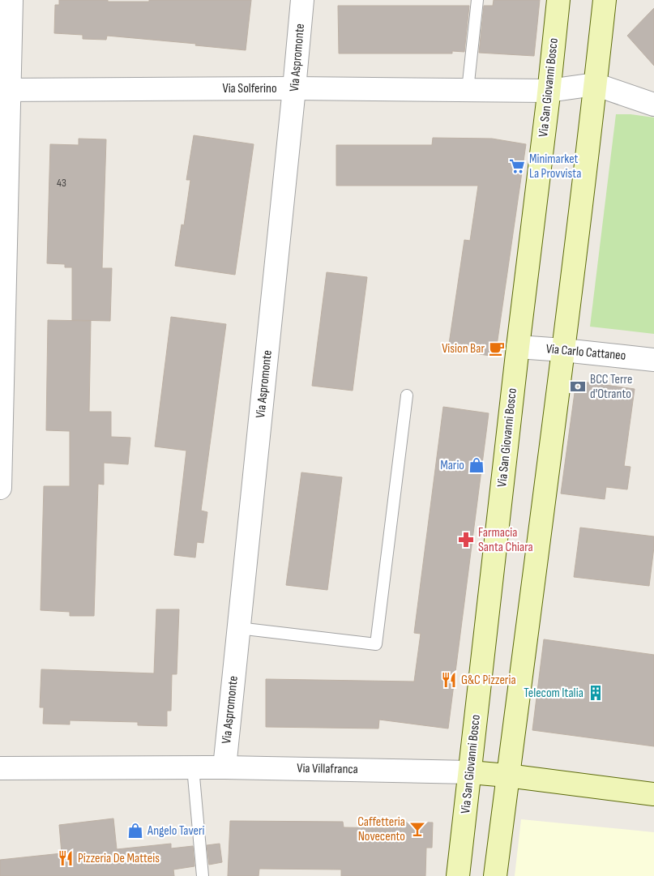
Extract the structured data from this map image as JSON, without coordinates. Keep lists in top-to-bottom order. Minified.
{"streets":{"street":["Via Aspromonte","Via San Giovanni Bosco","Via Solferino","Via Carlo Cattaneo","Via Villafranca"]},"crossings":[["Via Aspromonte","Via Solferino"],["Via Aspromonte","Via Villafranca"],["Via San Giovanni Bosco","Via Solferino"],["Via San Giovanni Bosco","Via Carlo Cattaneo"],["Via San Giovanni Bosco","Via Villafranca"]],"places":{"supermarket":["Minimarket La Provvista"],"cafe":["Vision Bar"],"bank":["BCC Terre d'Otranto"],"shop":["Mario","Angelo Taveri"],"pharmacy":["Farmacia Santa Chiara"],"restaurant":["G&C Pizzeria","Pizzeria De Matteis"],"building":["Telecom Italia"],"bar":["Caffetteria Novecento"]},"house_numbers":["43"]}
